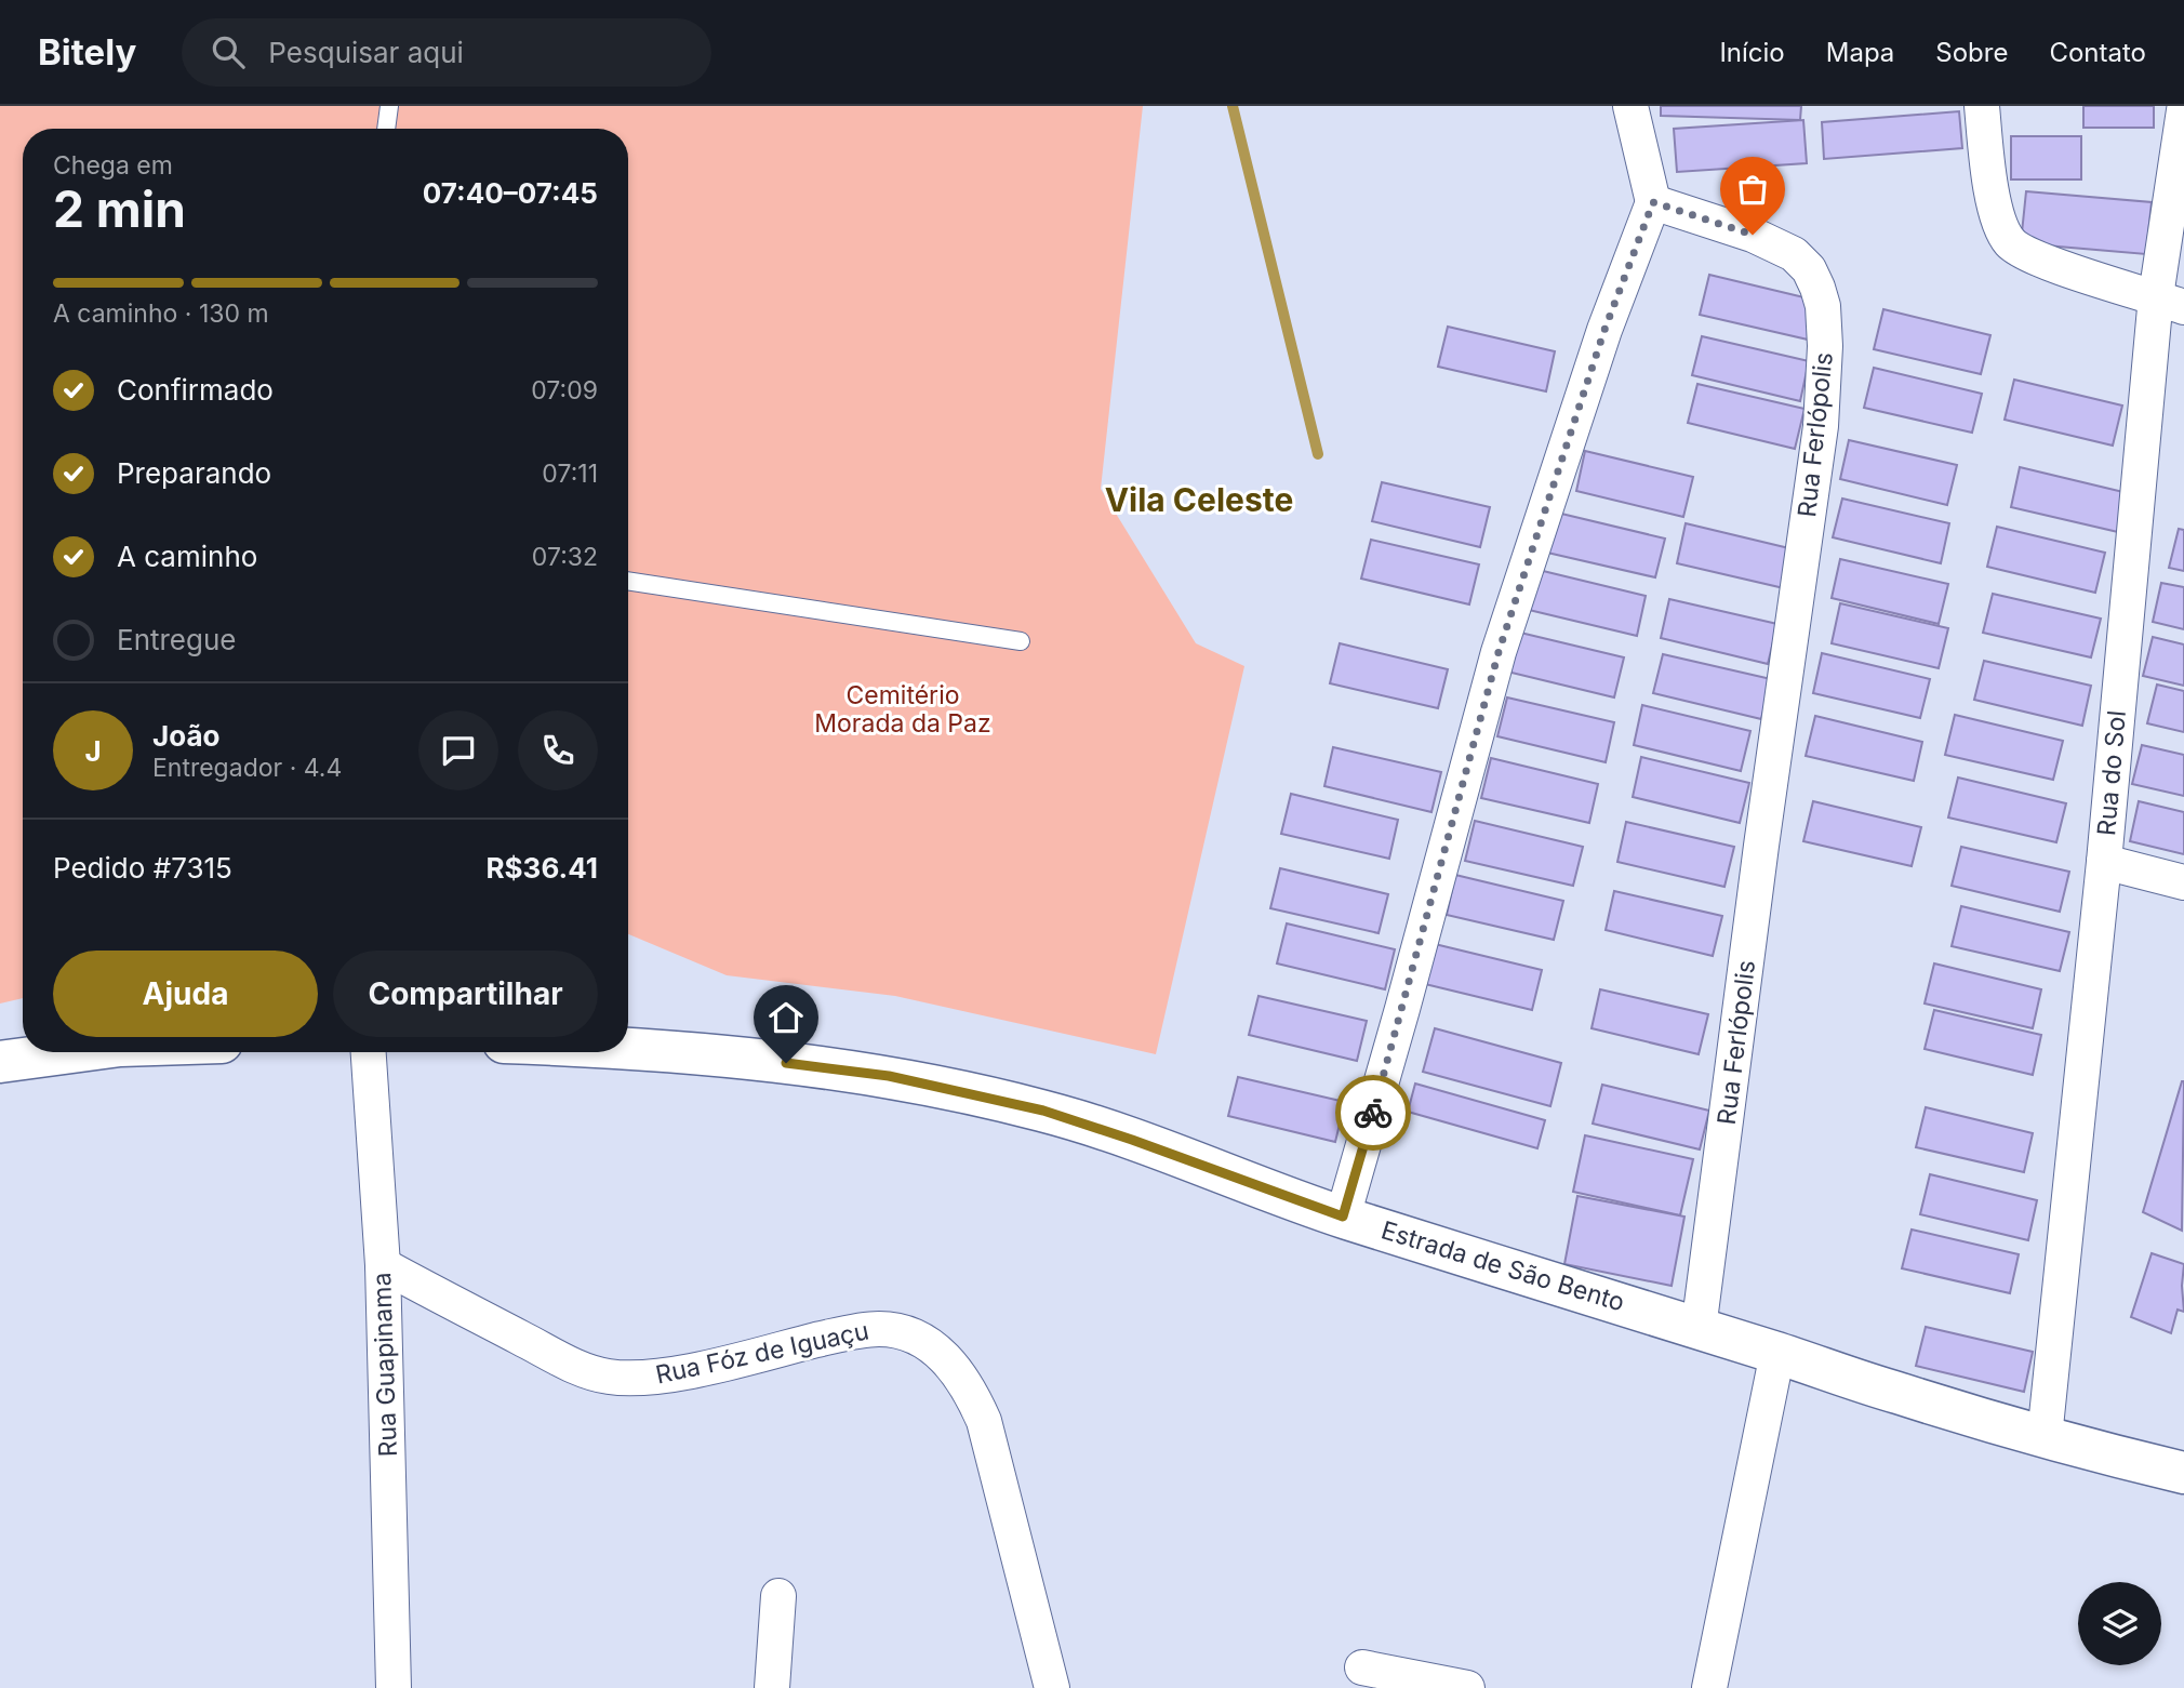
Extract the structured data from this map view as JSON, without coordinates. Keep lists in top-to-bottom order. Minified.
{"streets":{"street":["Rua Ferlópolis","Rua do Sol","Estrada de São Bento","Rua Fóz de Iguaçu","Rua Guapinama"]},"crossings":[["Rua Ferlópolis","Estrada de São Bento"],["Rua do Sol","Estrada de São Bento"],["Rua Fóz de Iguaçu","Rua Guapinama"]],"districts":["Vila Celeste"],"parks":["Cemitério Morada da Paz"],"page":{"header":"Bitely","search":"Pesquisar aqui","nav":["Início","Mapa","Sobre","Contato"],"heading":["2 min","Chega em","07:40–07:45"],"panel":["João","Entregador · 4.4","Pedido #7315","R$36.41"],"bar":"A caminho · 130 m","list":[["Confirmado","07:09"],["Preparando","07:11"],["A caminho","07:32"],"Entregue"],"round":"J","buttons":["Ajuda","Compartilhar"]}}
